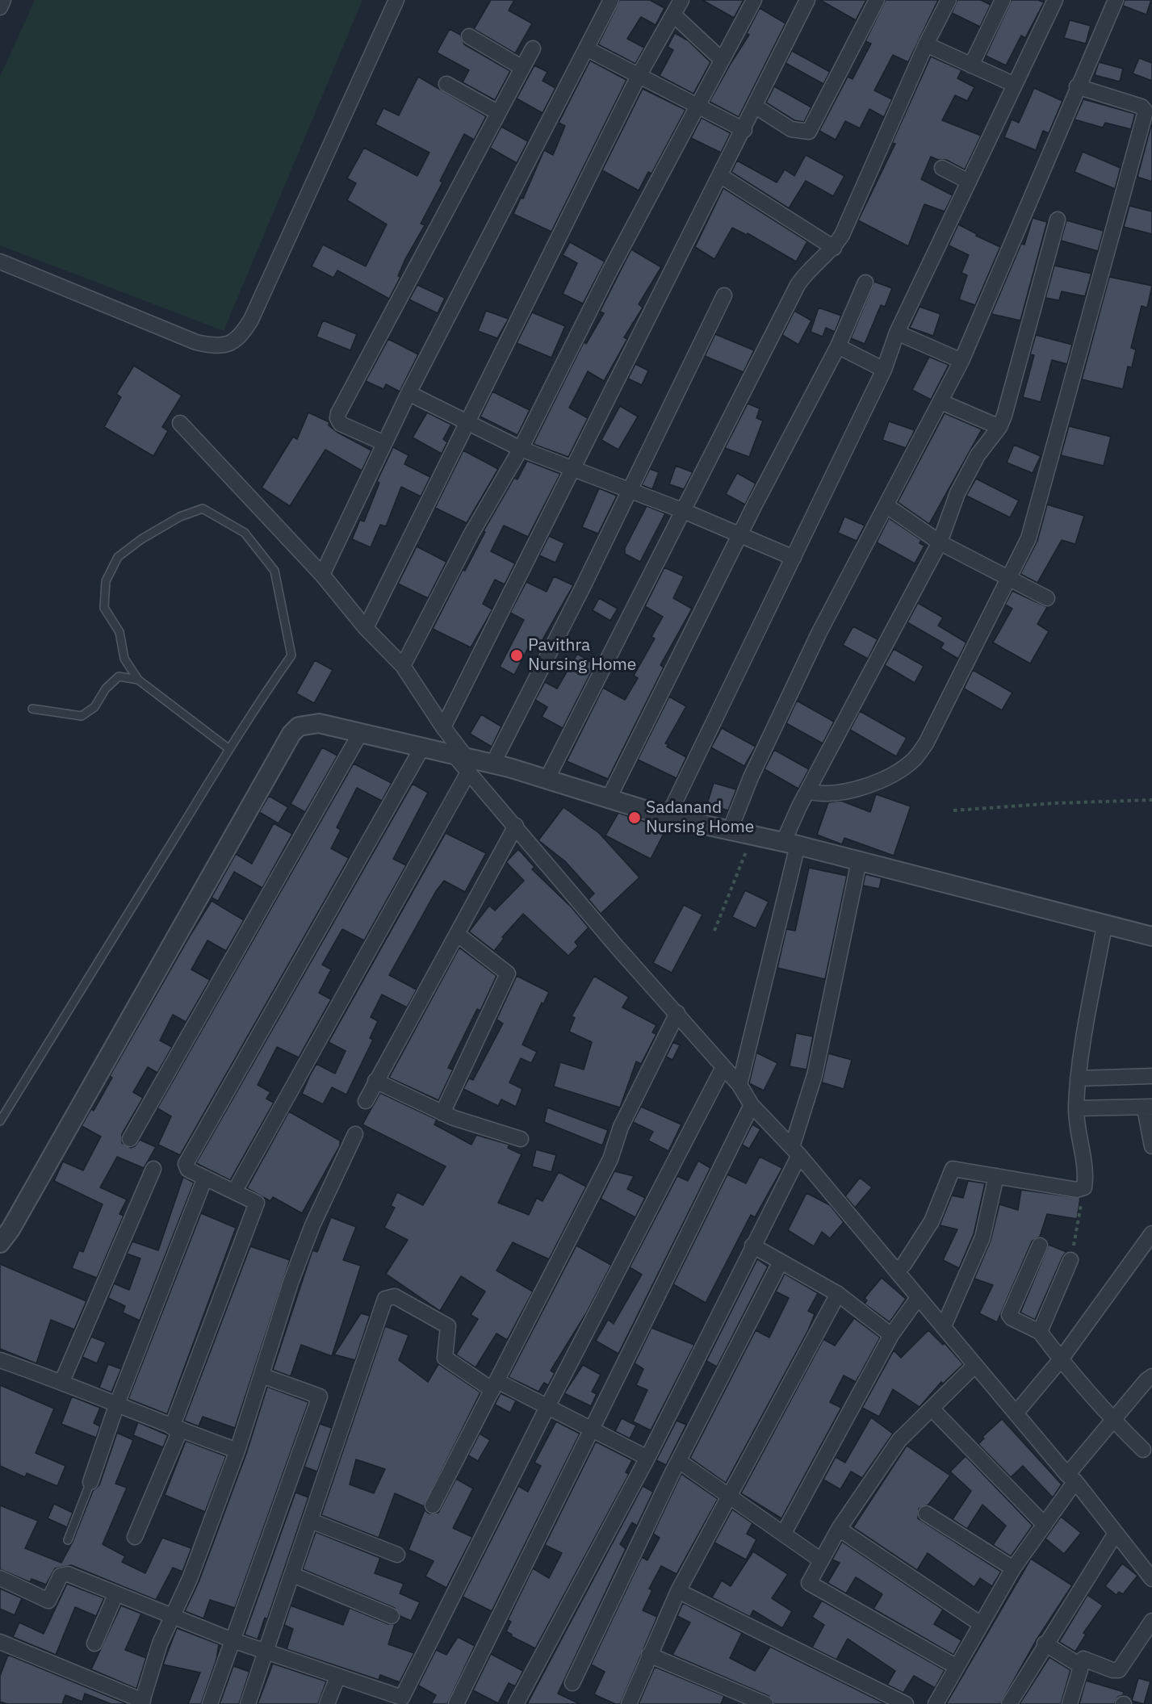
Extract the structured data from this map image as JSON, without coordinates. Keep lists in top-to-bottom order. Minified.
{"places":["Pavithra Nursing Home","Sadanand Nursing Home"]}
